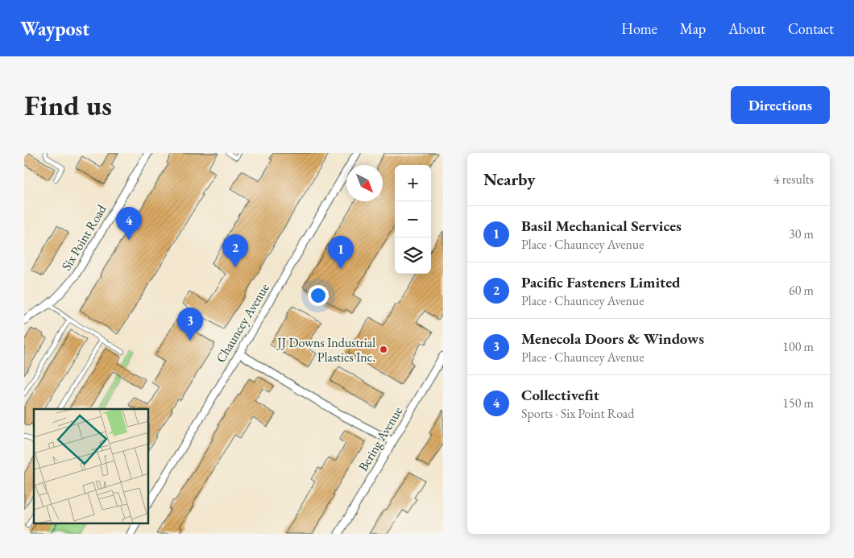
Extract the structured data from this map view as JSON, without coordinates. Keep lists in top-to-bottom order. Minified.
{"streets":{"street":["Six Point Road","Chauncey Avenue","Bering Avenue"]},"places":["JJ Downs Industrial Plastics Inc."],"north":"bottom right","page":{"header":"Waypost","nav":["Home","Map","About","Contact"],"buttons":"Directions","title":"Find us","heading":["Nearby","4 results"],"map_buttons":["+","−"],"list":[{"mark":"1","name":"Basil Mechanical Services","note":"Place · Chauncey Avenue","value":"30 m"},{"mark":"2","name":"Pacific Fasteners Limited","note":"Place · Chauncey Avenue","value":"60 m"},{"mark":"3","name":"Menecola Doors & Windows","note":"Place · Chauncey Avenue","value":"100 m"},{"mark":"4","name":"Collectivefit","note":"Sports · Six Point Road","value":"150 m"}],"pins":["4","2","1","3"]}}
